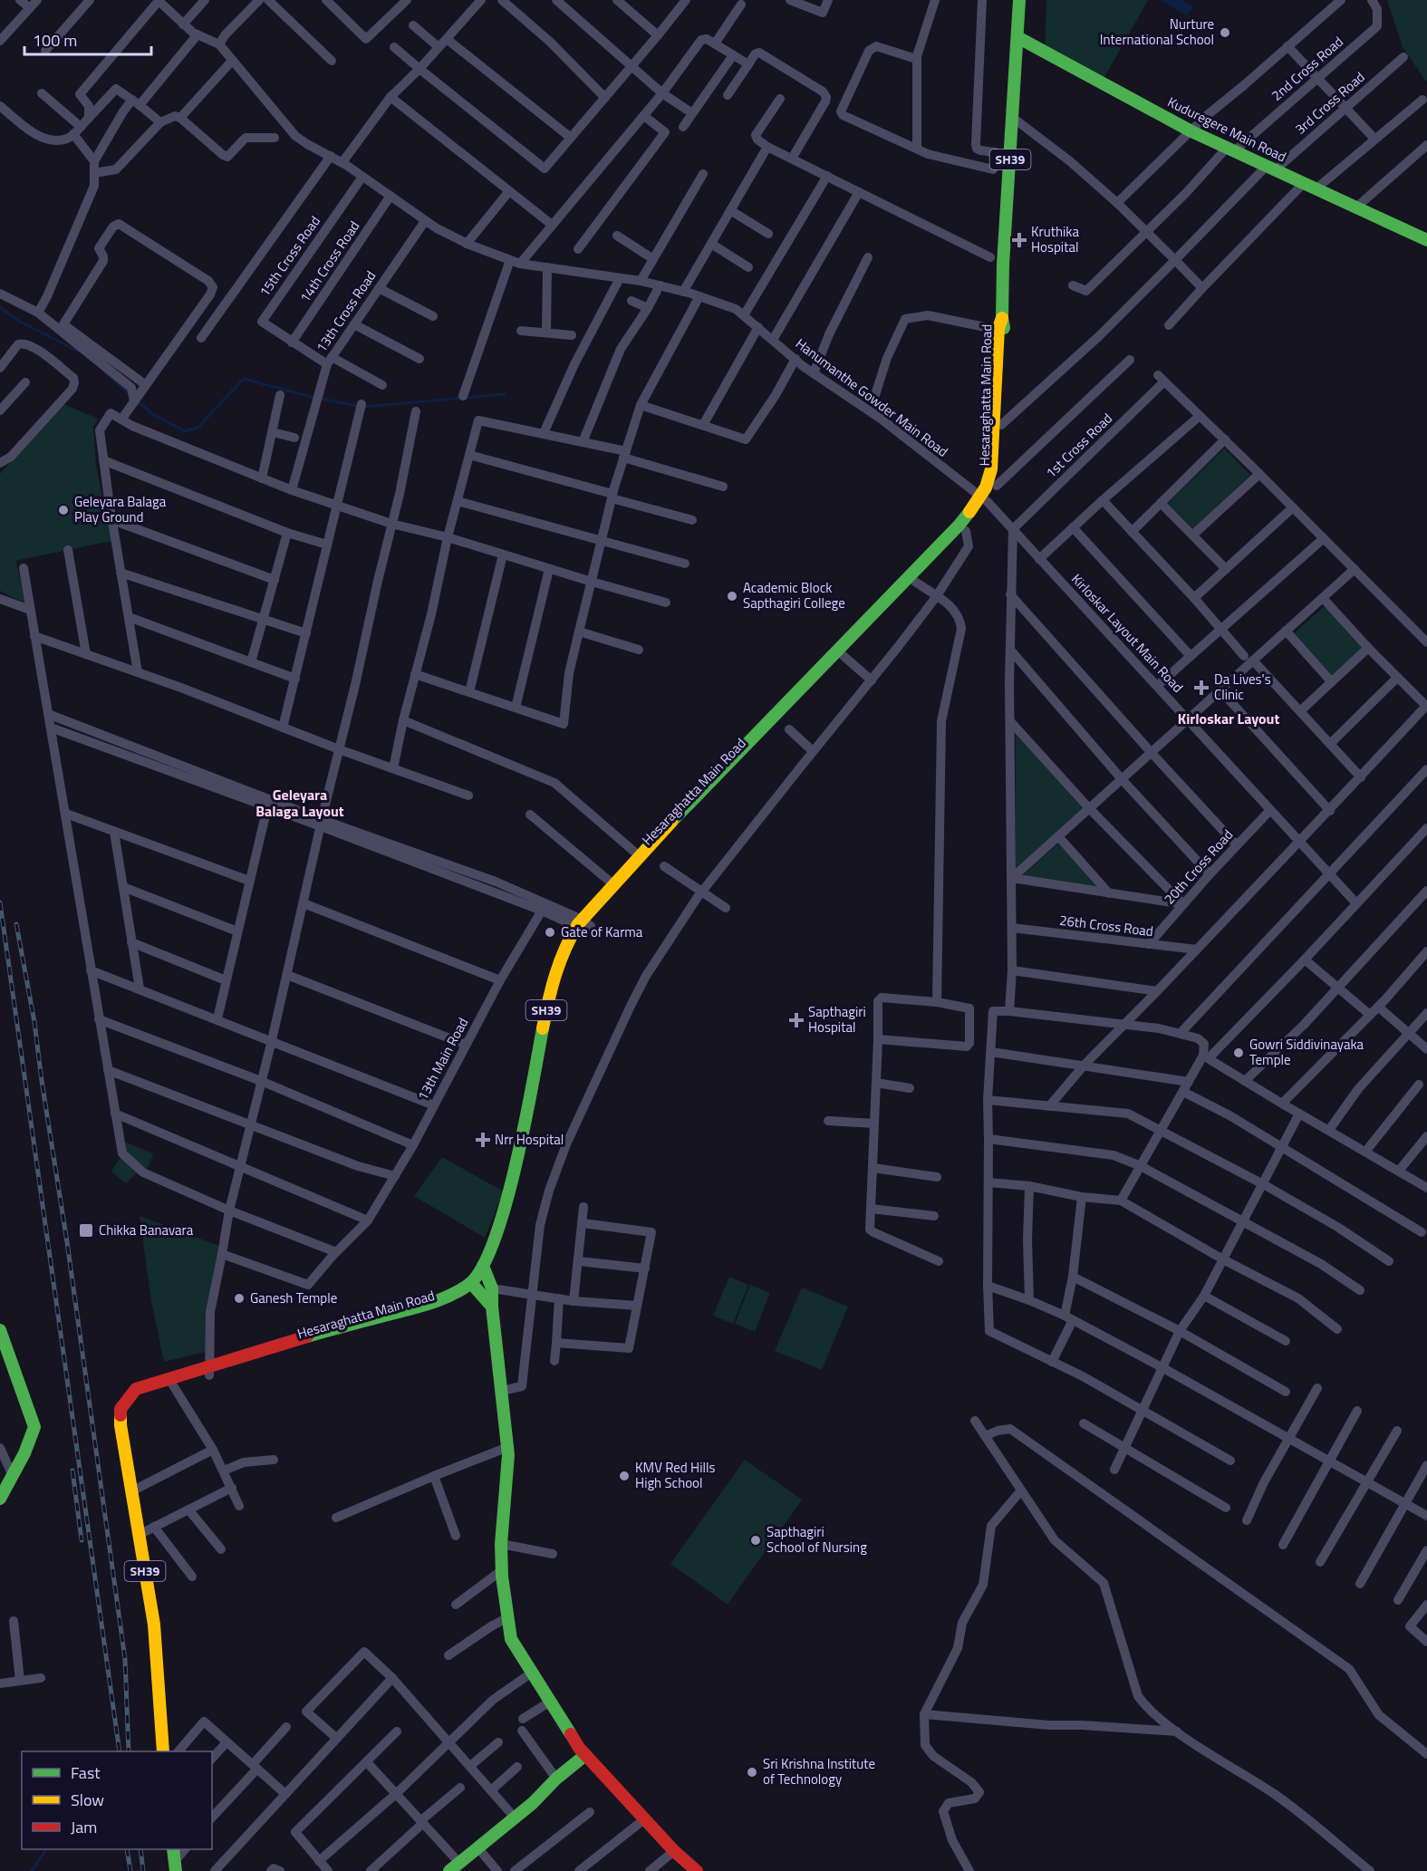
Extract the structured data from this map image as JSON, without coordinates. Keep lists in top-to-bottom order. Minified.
{"streets":{"main road":["Kuduregere Main Road","SH39","Hesaraghatta Main Road"],"street":["2nd Cross Road","3rd Cross Road","15th Cross Road","14th Cross Road","13th Cross Road","Hanumanthe Gowder Main Road","1st Cross Road","Kirloskar Layout Main Road","20th Cross Road","26th Cross Road","13th Main Road"]},"crossings":[["2nd Cross Road","Kuduregere Main Road"],["3rd Cross Road","Kuduregere Main Road"],["3rd Cross Road","Hesaraghatta Main Road"],["Kuduregere Main Road","Hesaraghatta Main Road"],["15th Cross Road","14th Cross Road"],["15th Cross Road","Hanumanthe Gowder Main Road"],["14th Cross Road","Hanumanthe Gowder Main Road"],["13th Cross Road","Hanumanthe Gowder Main Road"],["Hesaraghatta Main Road","Hanumanthe Gowder Main Road"],["Hesaraghatta Main Road","Kirloskar Layout Main Road"],["Hanumanthe Gowder Main Road","Kirloskar Layout Main Road"],["1st Cross Road","Kirloskar Layout Main Road"],["Kirloskar Layout Main Road","20th Cross Road"],["20th Cross Road","26th Cross Road"]],"districts":["Kirloskar Layout","Geleyara Balaga Layout"],"places":{"other":["Nurture International School","Geleyara Balaga Play Ground","Academic Block Sapthagiri College","Gate of Karma","Gowri Siddivinayaka Temple","Ganesh Temple","KMV Red Hills High School","Sapthagiri School of Nursing","Sri Krishna Institute of Technology"],"health":["Kruthika Hospital","Da Lives's Clinic","Sapthagiri Hospital","Nrr Hospital"],"transit":["Chikka Banavara"]},"legend":["Fast","Slow","Jam"],"scale_bar":"100 m"}
